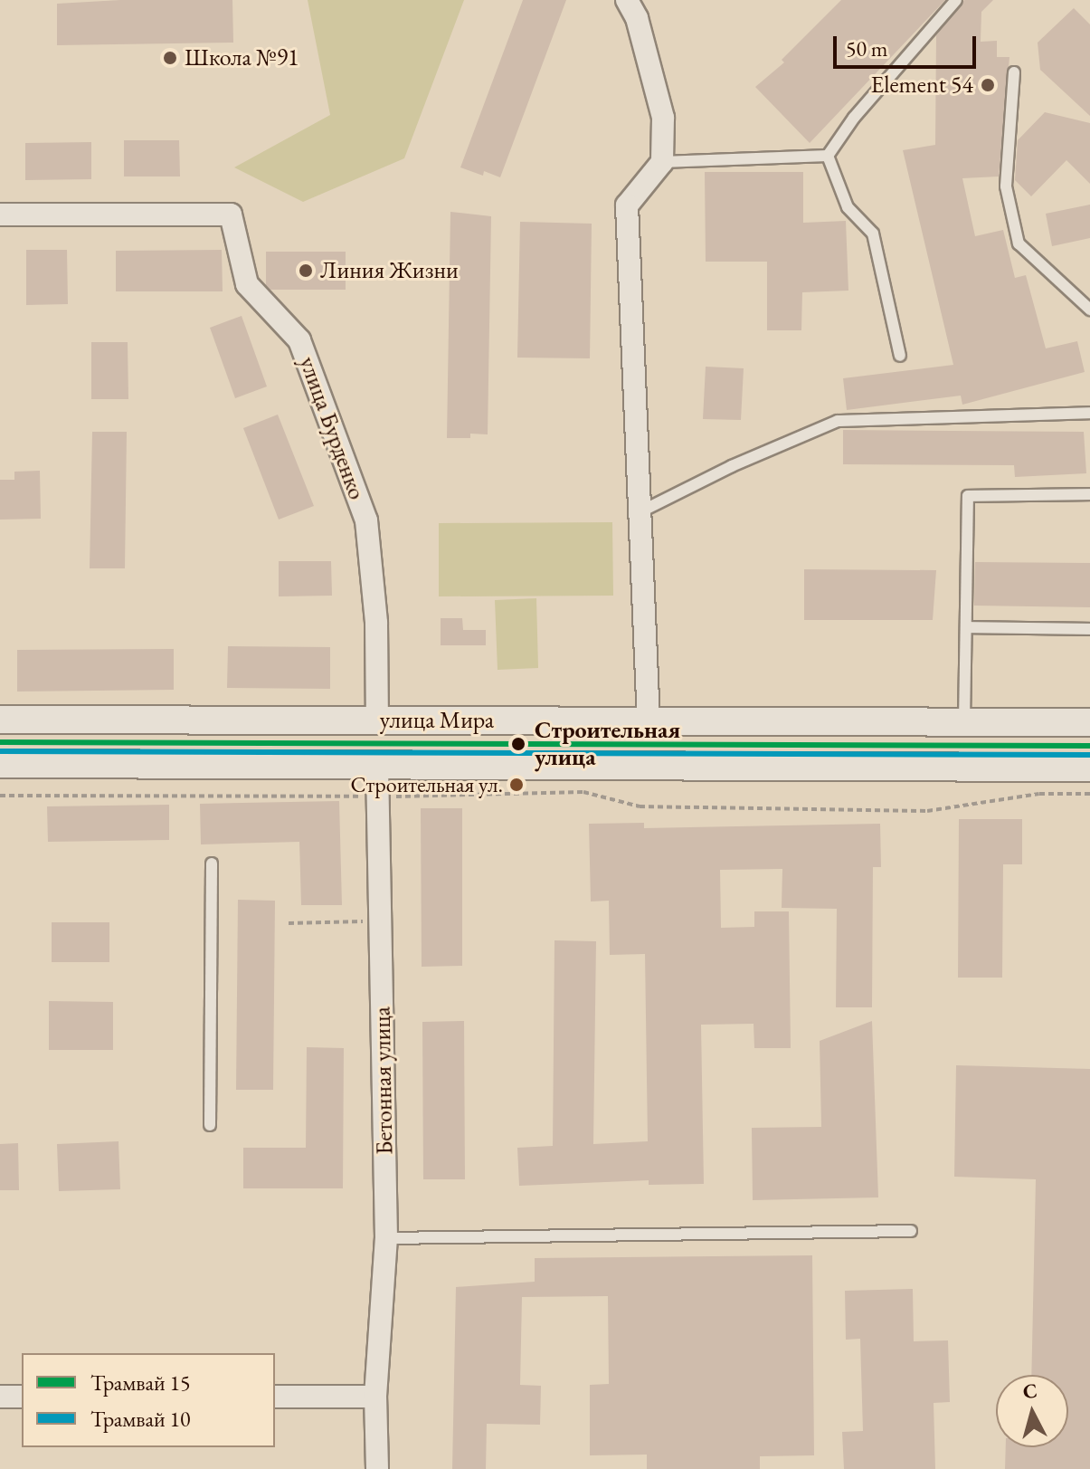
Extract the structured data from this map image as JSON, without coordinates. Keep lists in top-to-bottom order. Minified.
{"streets":{"street":["улица Бурденко","улица Мира","Бетонная улица"]},"crossings":[["улица Бурденко","улица Мира"],["улица Мира","Бетонная улица"]],"places":["Школа №91","Element 54","Линия Жизни","Строительная улица","Строительная ул."],"lines":["tram line 15","tram line 10"],"legend":["Трамвай 15","Трамвай 10"],"scale_bar":"50 m","north":"top"}
